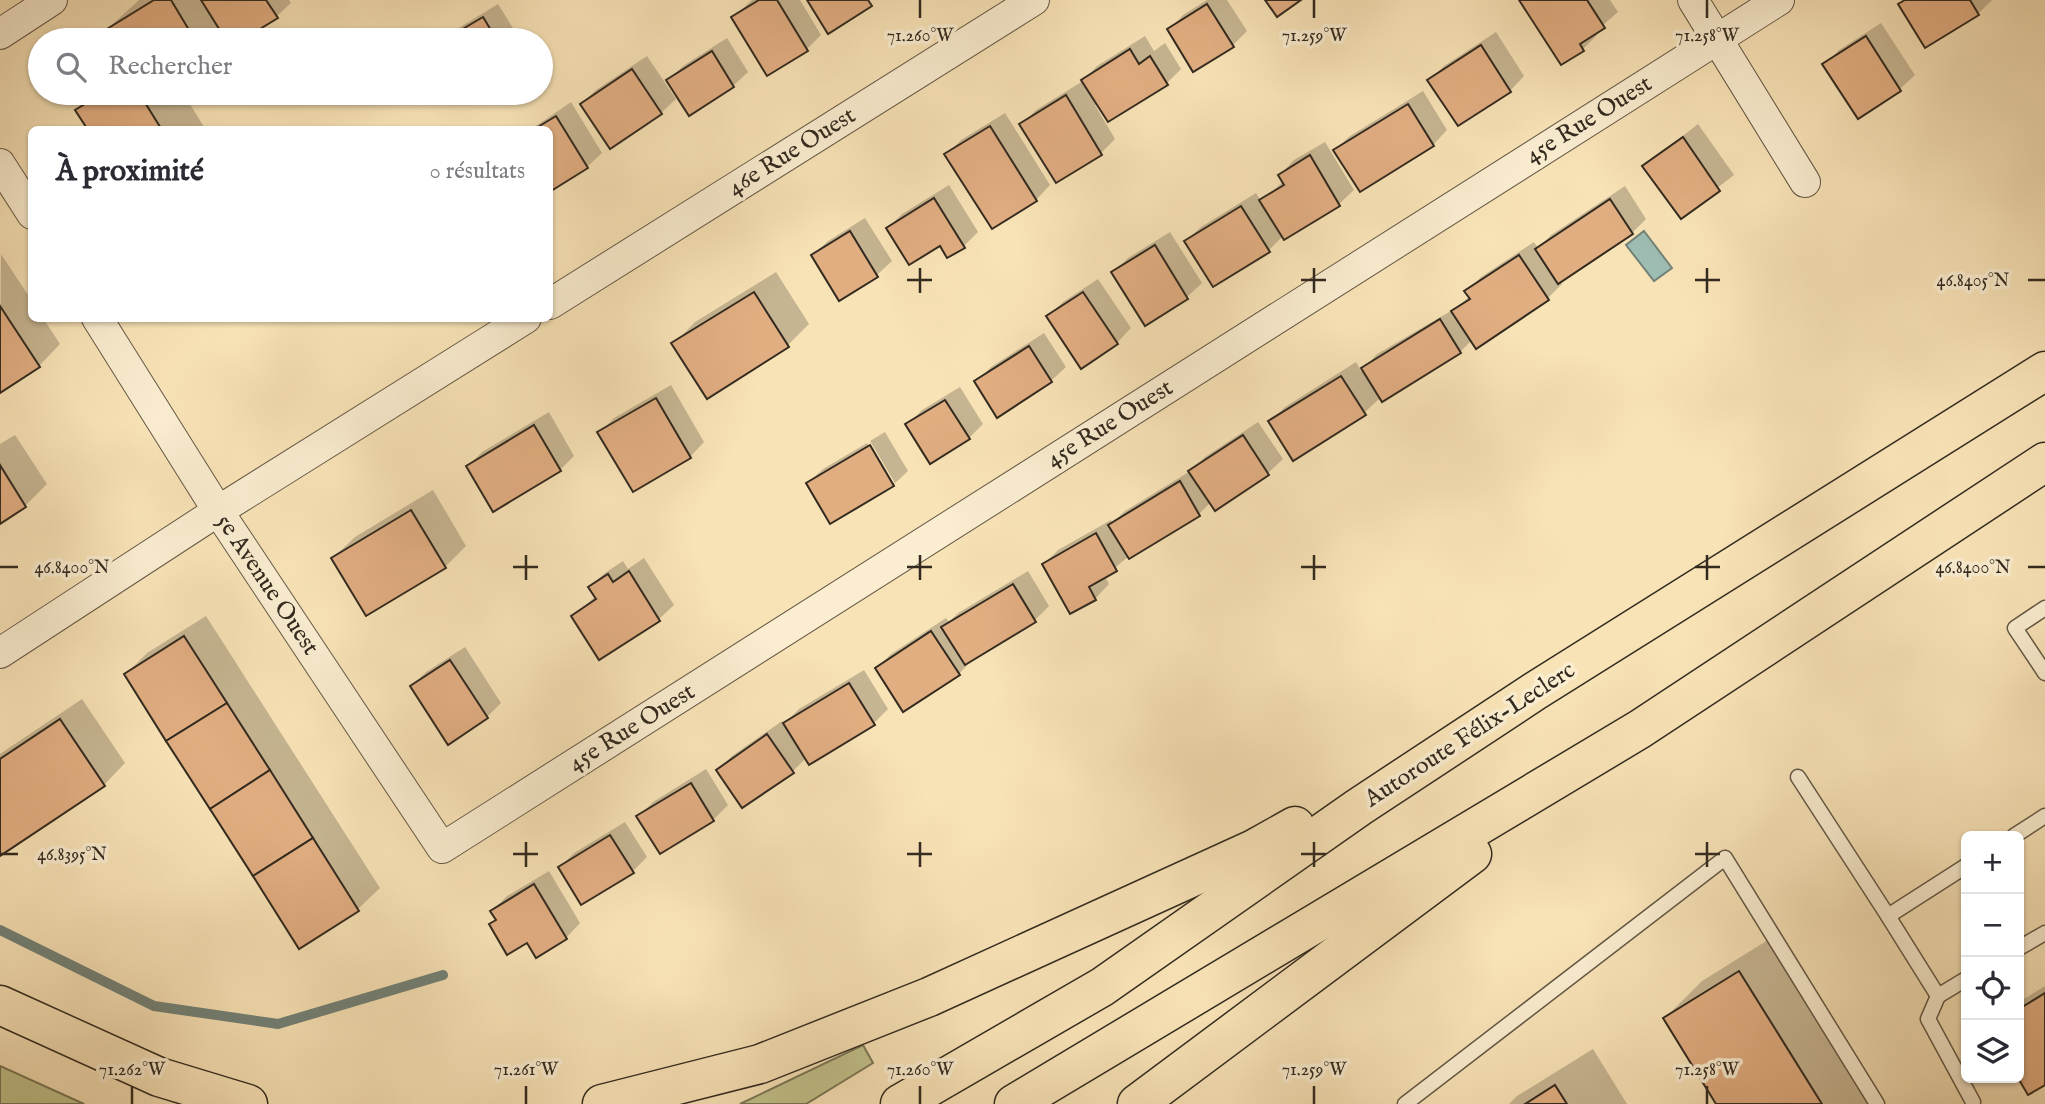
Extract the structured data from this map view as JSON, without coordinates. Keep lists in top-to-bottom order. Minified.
{"streets":{"highway":["Autoroute Félix-Leclerc"],"street":["45e Rue Ouest","46e Rue Ouest","5e Avenue Ouest"]},"crossings":[["45e Rue Ouest","5e Avenue Ouest"]],"page":{"search":"Rechercher","heading":["À proximité","0 résultats"],"map_buttons":["+","−"]},"coordinates":["71.260°W","71.259°W","71.258°W","46.8405°N","46.8400°N","46.8395°N","71.262°W","71.261°W"]}
